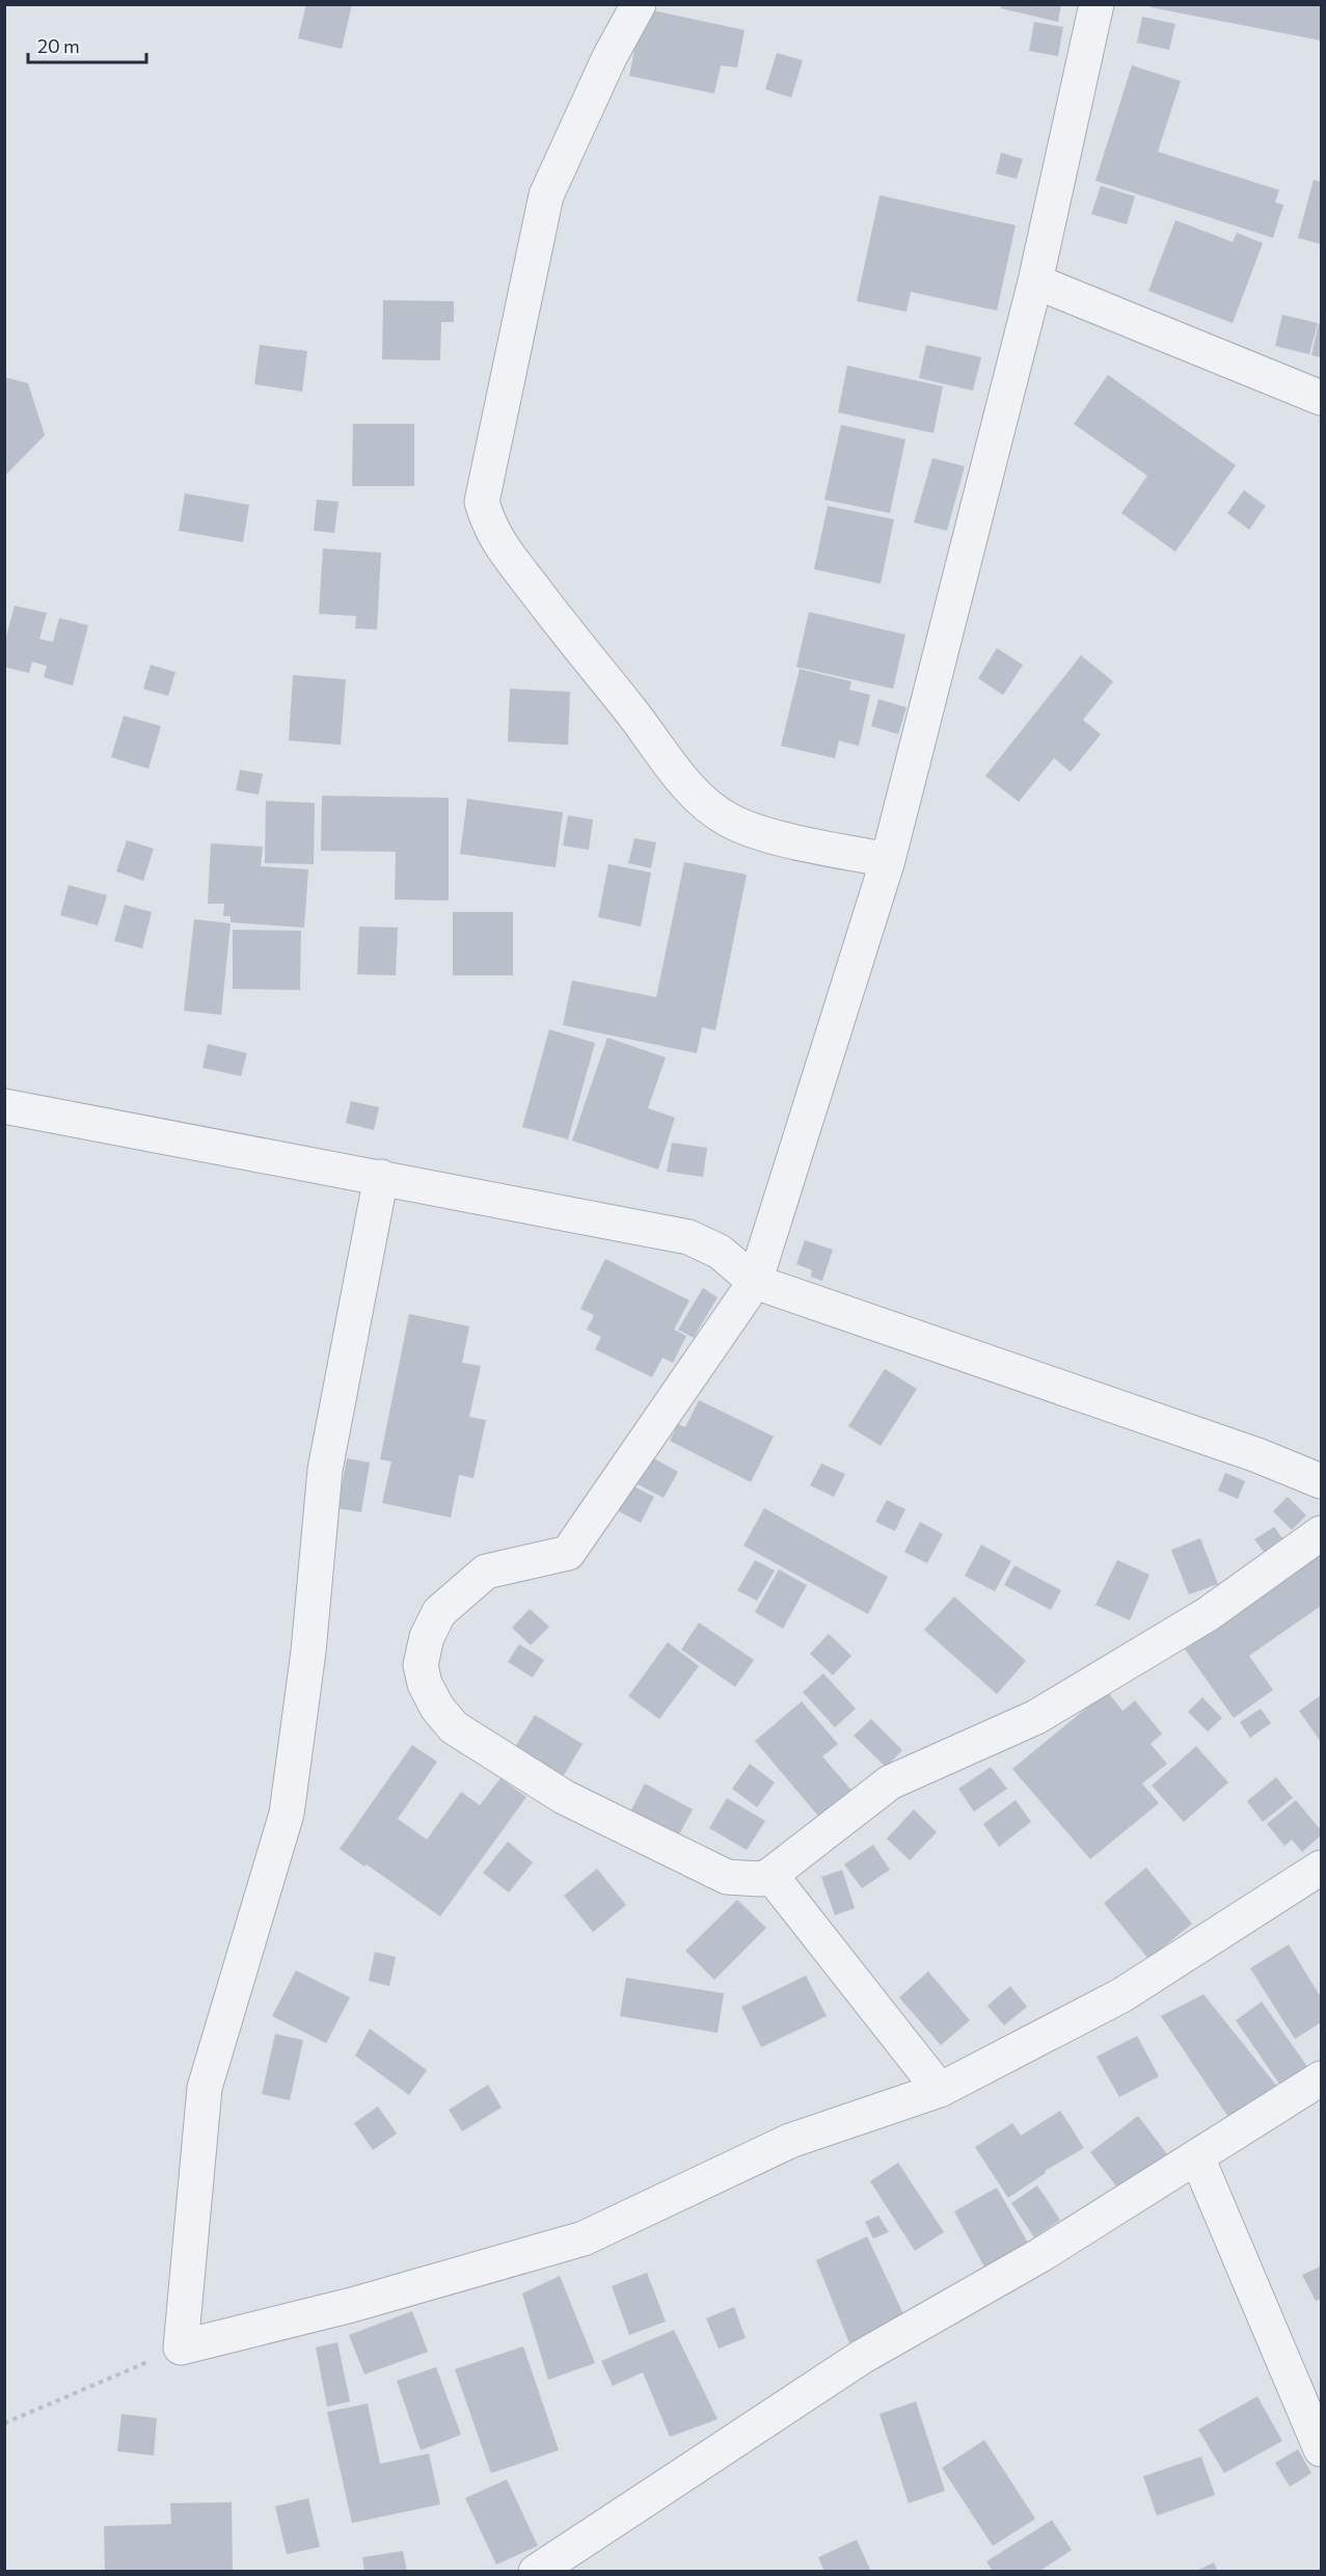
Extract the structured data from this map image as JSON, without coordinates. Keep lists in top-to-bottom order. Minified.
{"scale_bar":"20 m"}
